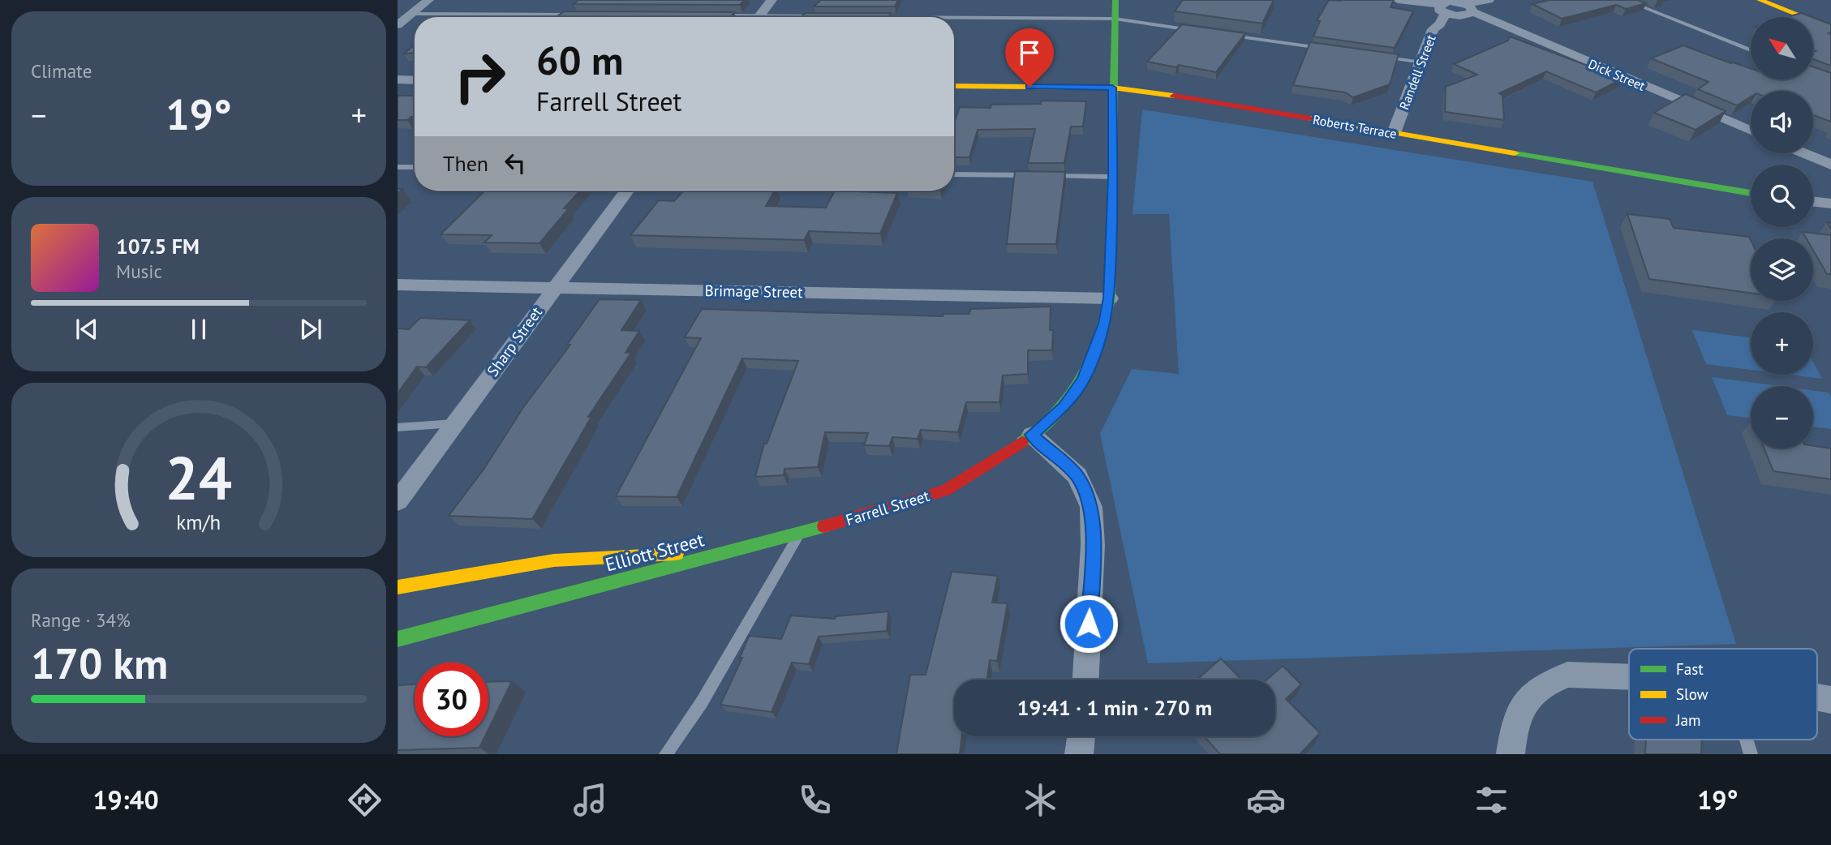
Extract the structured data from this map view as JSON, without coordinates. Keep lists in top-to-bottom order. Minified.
{"streets":{"main road":["Roberts Terrace","Farrell Street","Elliott Street"],"street":["Randell Street","Dick Street","Brimage Street","Sharp Street"]},"crossings":[["Randell Street","Roberts Terrace"],["Roberts Terrace","Farrell Street"],["Brimage Street","Sharp Street"],["Brimage Street","Farrell Street"],["Farrell Street","Elliott Street"]],"legend":["Fast","Slow","Jam"],"north":"top left","page":{"tile":["Climate",["Range · 34%","170 km"]],"map_buttons":["+","−"],"turn":["60 m","Farrell Street"],"heat":["−","19°","+"],"then":"Then","song":["107.5 FM","Music"],"limit":"30","trip":"19:41 · 1 min · 270 m","tabs":["19:40","19°"],"gauge":["24","km/h"]}}
